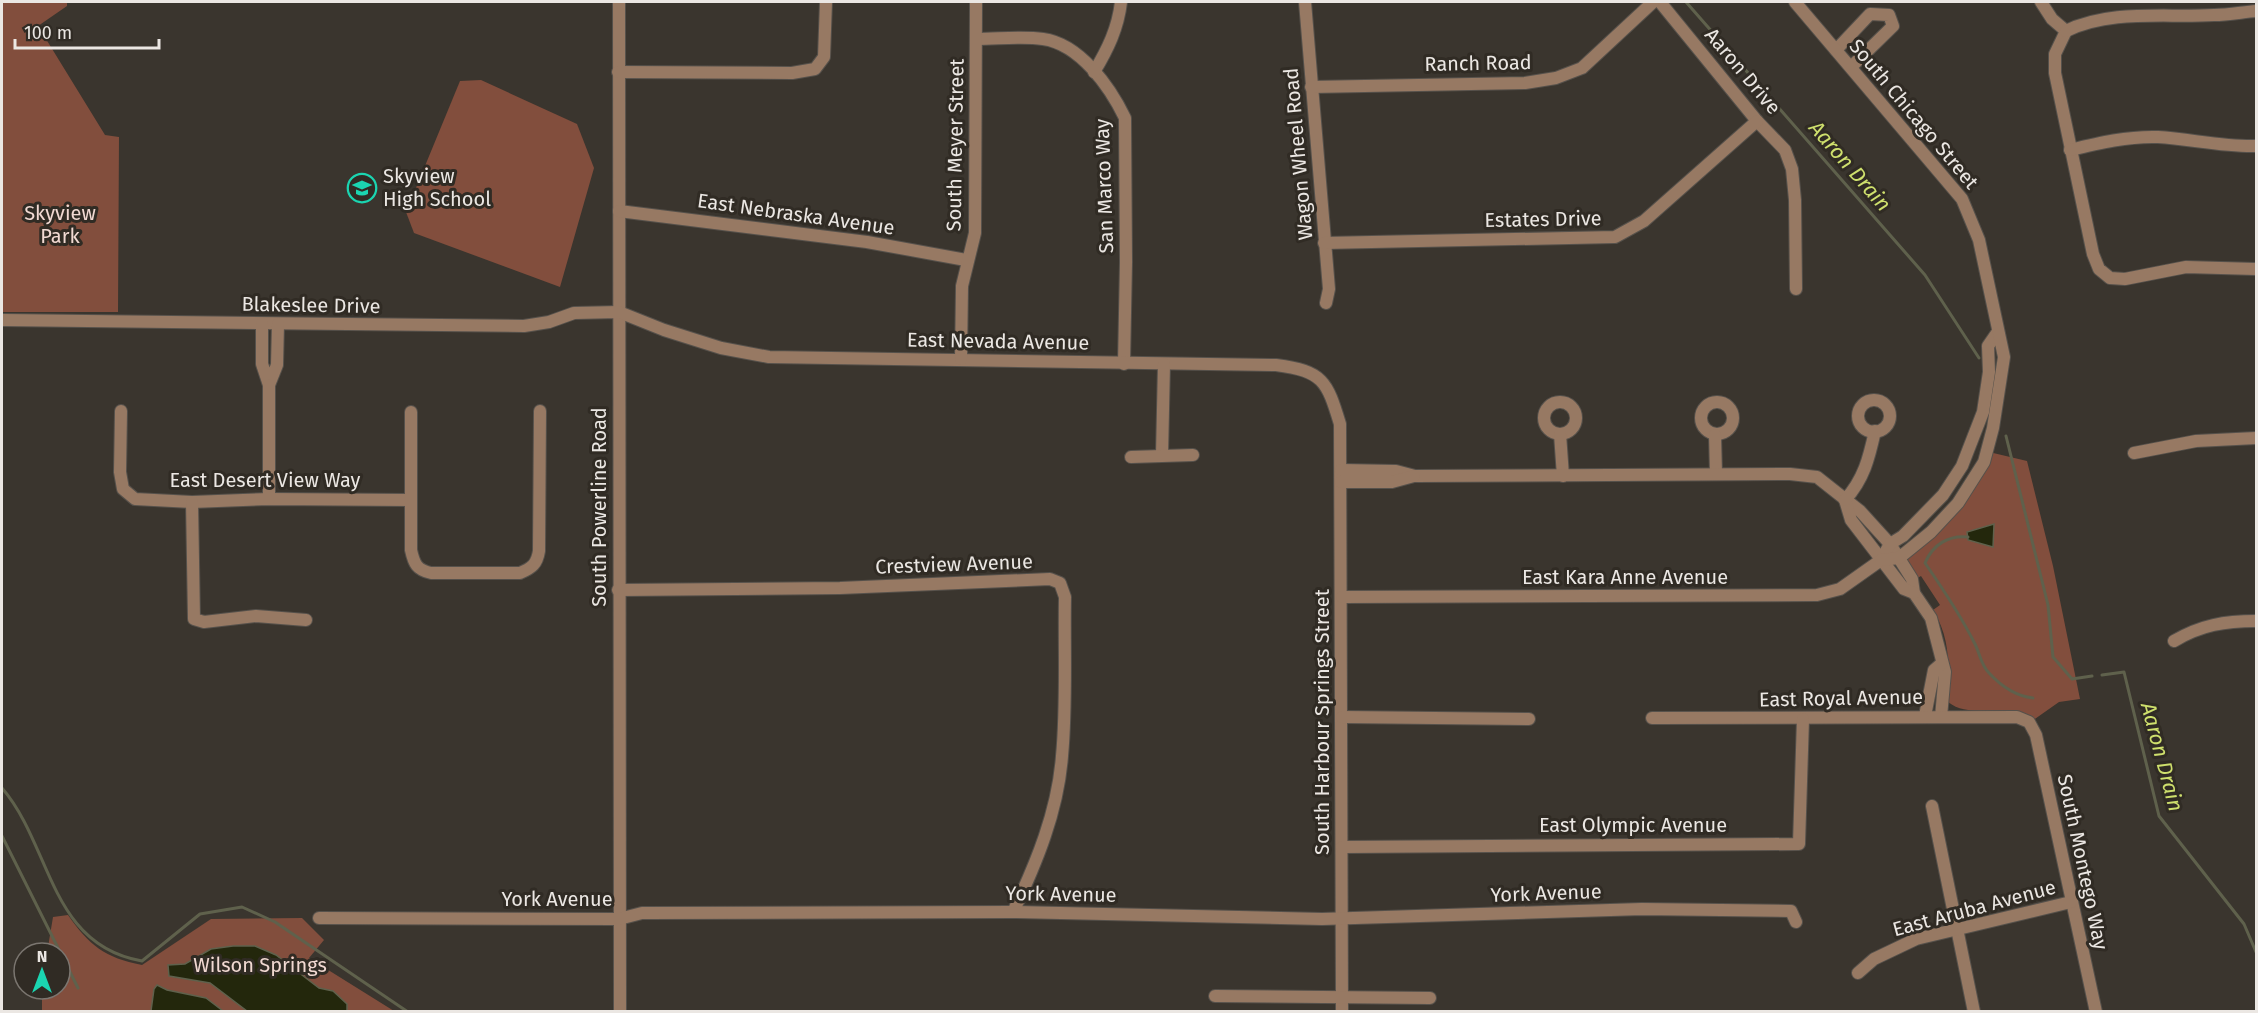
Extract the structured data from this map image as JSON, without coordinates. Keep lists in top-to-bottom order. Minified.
{"streets":{"street":["Ranch Road","Aaron Drive","South Chicago Street","South Meyer Street","Wagon Wheel Road","San Marco Way","East Nebraska Avenue","Estates Drive","Blakeslee Drive","East Nevada Avenue","East Desert View Way","South Powerline Road","Crestview Avenue","East Kara Anne Avenue","East Royal Avenue","South Harbour Springs Street","East Olympic Avenue","South Montego Way","York Avenue","East Aruba Avenue"]},"crossings":[["Ranch Road","Wagon Wheel Road"],["Aaron Drive","Estates Drive"],["South Chicago Street","East Kara Anne Avenue"],["South Meyer Street","San Marco Way"],["South Meyer Street","East Nebraska Avenue"],["South Meyer Street","East Nevada Avenue"],["Wagon Wheel Road","Estates Drive"],["San Marco Way","East Nevada Avenue"],["East Nebraska Avenue","South Powerline Road"],["Blakeslee Drive","East Nevada Avenue"],["Blakeslee Drive","South Powerline Road"],["East Nevada Avenue","South Powerline Road"],["East Nevada Avenue","South Harbour Springs Street"],["South Powerline Road","Crestview Avenue"],["South Powerline Road","York Avenue"],["Crestview Avenue","York Avenue"],["East Kara Anne Avenue","South Harbour Springs Street"],["East Royal Avenue","East Olympic Avenue"],["East Royal Avenue","South Montego Way"],["South Harbour Springs Street","East Olympic Avenue"],["South Harbour Springs Street","York Avenue"],["South Montego Way","East Aruba Avenue"]],"water":["Aaron Drain"],"parks":["Skyview Park","Wilson Springs"],"places":{"school or university":["Skyview High School"]},"scale_bar":"100 m","north":"top"}
